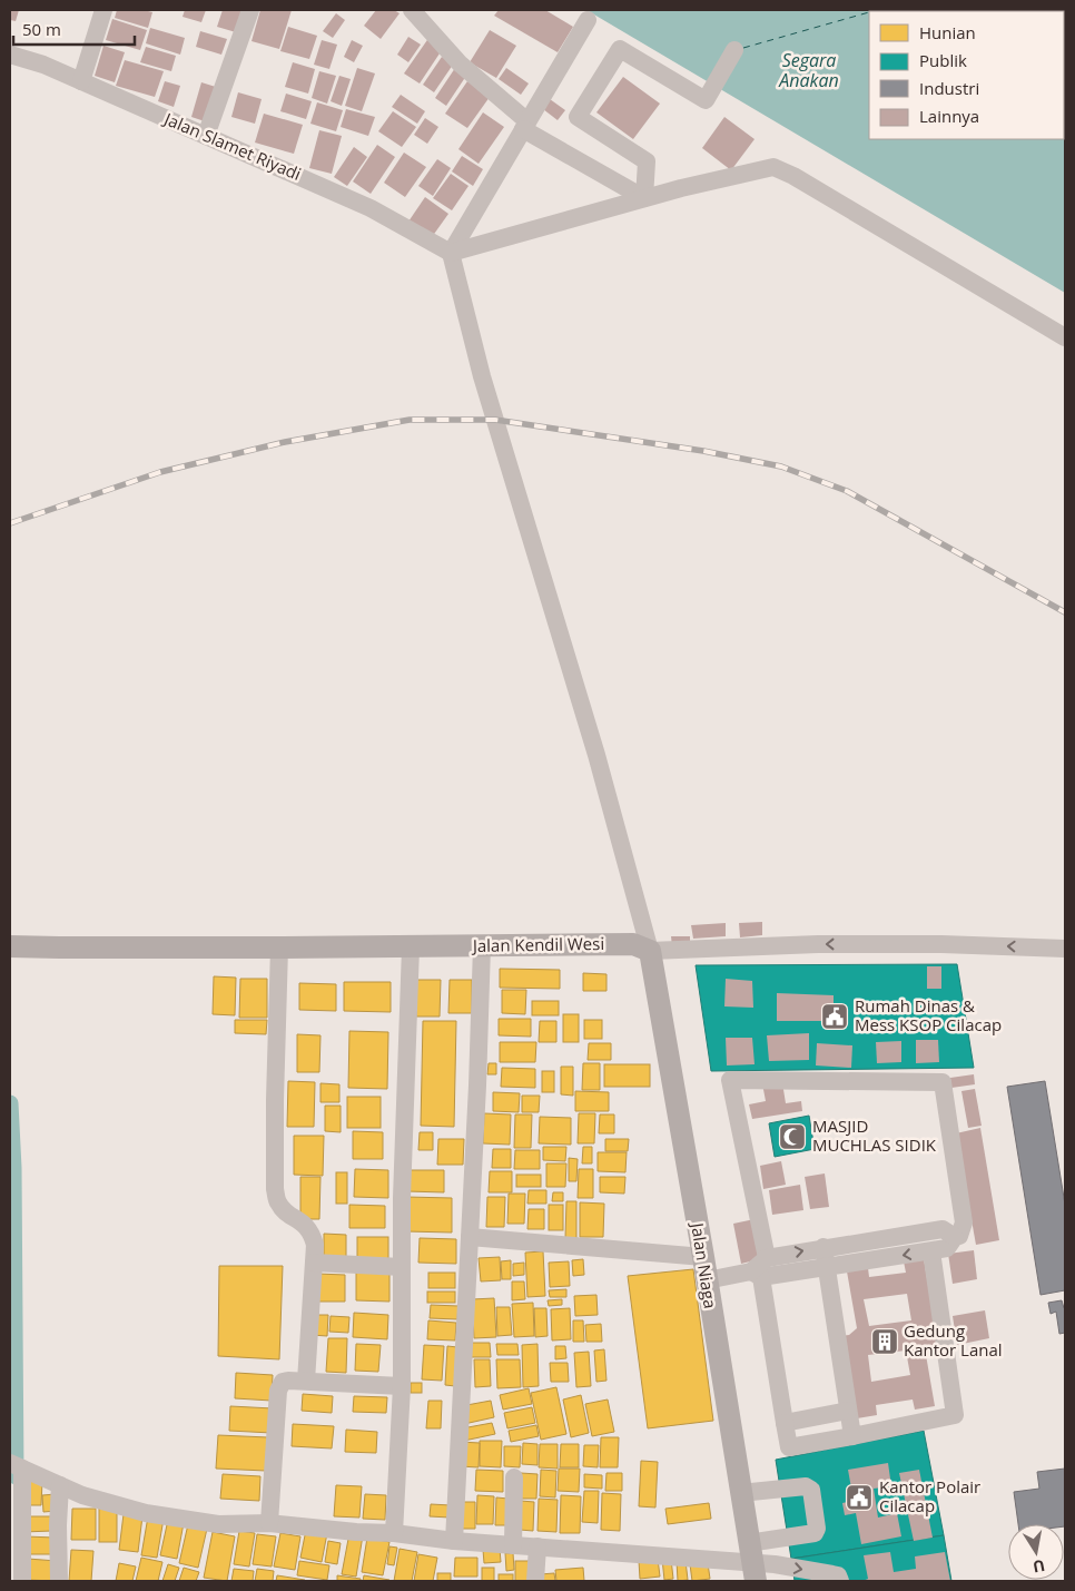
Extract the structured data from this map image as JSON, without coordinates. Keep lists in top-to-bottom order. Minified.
{"streets":{"main road":["Jalan Kendil Wesi","Jalan Niaga"],"street":["Jalan Slamet Riyadi"]},"crossings":[["Jalan Kendil Wesi","Jalan Niaga"]],"one_way":["Jalan Kendil Wesi"],"water":["Segara Anakan"],"places":{"public building":["Rumah Dinas & Mess KSOP Cilacap","Kantor Polair Cilacap"],"mosque":["MASJID MUCHLAS SIDIK"],"building":["Gedung Kantor Lanal"]},"legend":["Hunian","Publik","Industri","Lainnya"],"scale_bar":"50 m","north":"bottom"}
